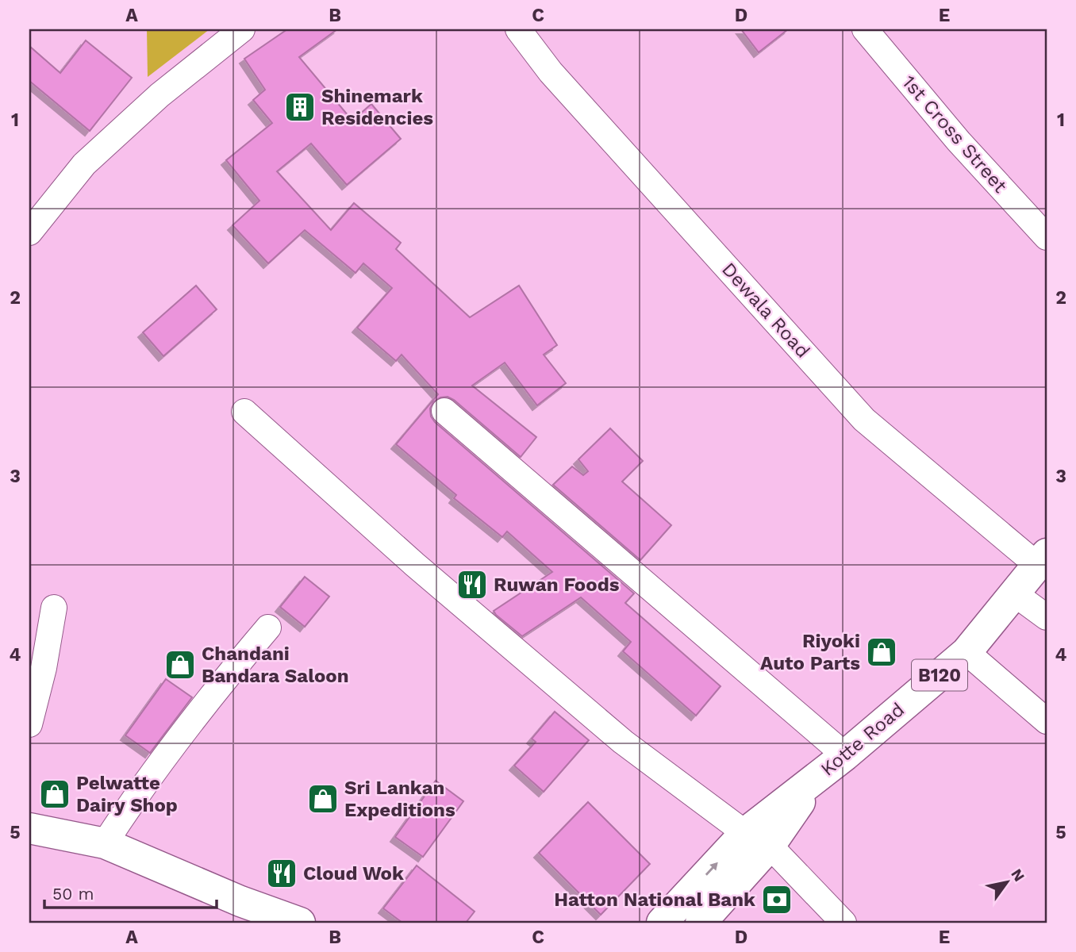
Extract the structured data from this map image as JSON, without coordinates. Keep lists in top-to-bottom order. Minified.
{"streets":{"main road":["B120","Kotte Road"],"street":["1st Cross Street","Dewala Road"]},"crossings":[["Dewala Road","Kotte Road"]],"places":{"building":["Shinemark Residencies"],"restaurant":["Ruwan Foods","Cloud Wok"],"shop":["Riyoki Auto Parts","Chandani Bandara Saloon","Pelwatte Dairy Shop","Sri Lankan Expeditions"],"bank":["Hatton National Bank"]},"scale_bar":"50 m","north":"top right","grid":{"columns":["A","B","C","D","E"],"rows":["1","2","3","4","5"]}}
